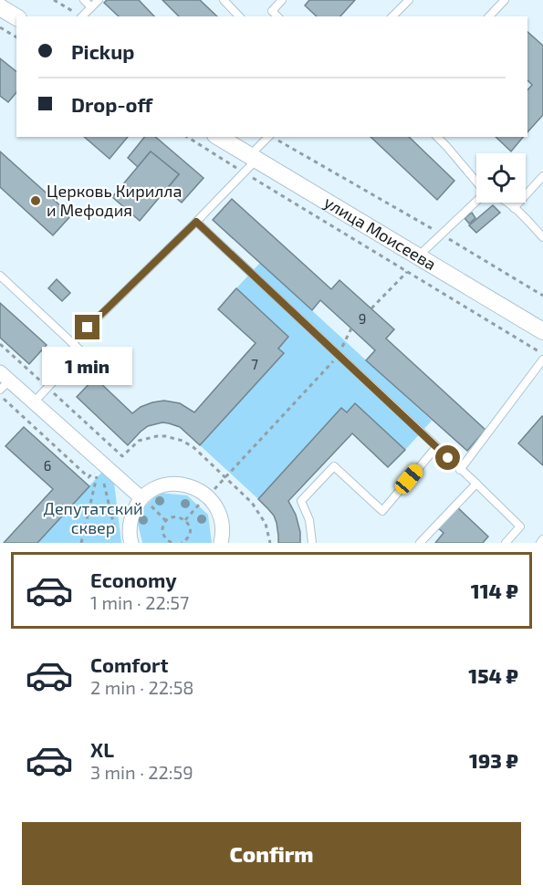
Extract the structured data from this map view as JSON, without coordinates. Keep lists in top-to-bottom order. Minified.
{"streets":{"street":["улица Моисеева"]},"parks":["Депутатский сквер"],"places":["Церковь Кирилла и Мефодия"],"house_numbers":["9","7","6"],"page":{"banner":["Pickup","Drop-off"],"bubble":"1 min","list":[{"name":"Economy","note":"1 min · 22:57","value":"114 ₽"},{"name":"Comfort","note":"2 min · 22:58","value":"154 ₽"},{"name":"XL","note":"3 min · 22:59","value":"193 ₽"}],"buttons":"Confirm"}}
